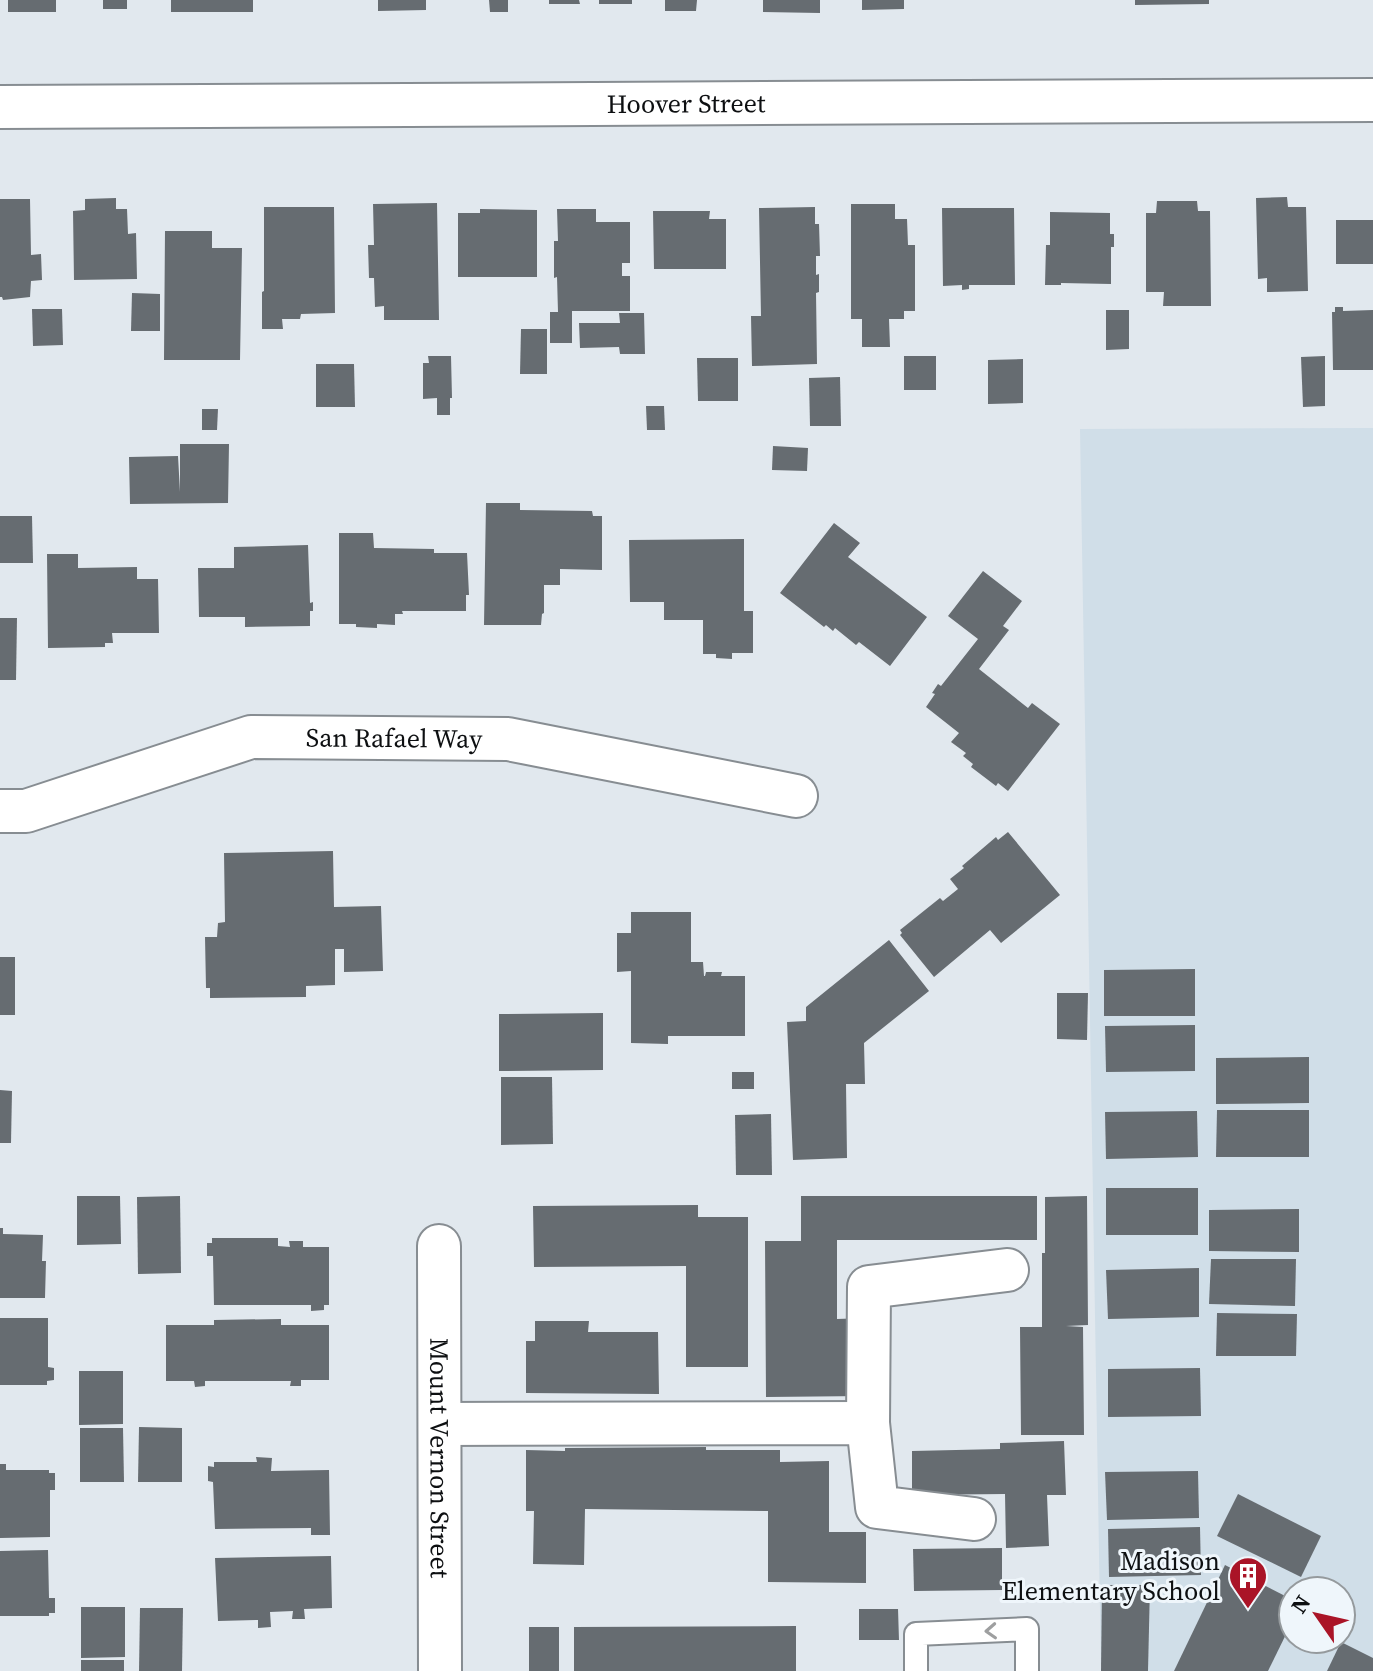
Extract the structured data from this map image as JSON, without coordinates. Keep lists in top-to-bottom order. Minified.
{"streets":{"street":["Hoover Street","San Rafael Way","Mount Vernon Street"]},"places":{"building":["Madison Elementary School"]},"north":"top left"}
